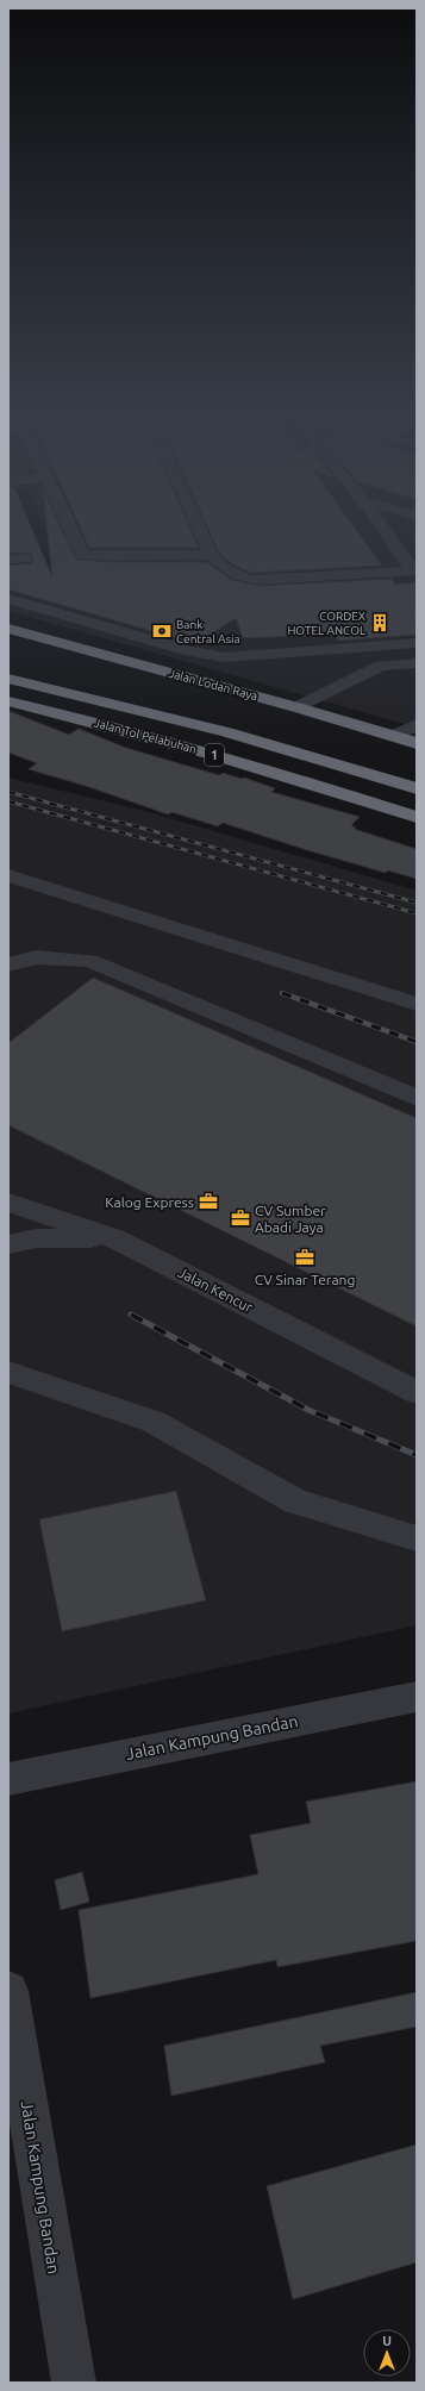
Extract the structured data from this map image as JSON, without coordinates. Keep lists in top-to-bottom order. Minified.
{"streets":{"highway":["Jalan Lodan Raya","Jalan Tol Pelabuhan","1"],"street":["Jalan Kencur","Jalan Kampung Bandan"]},"places":{"building":["CORDEX HOTEL ANCOL"],"bank":["Bank Central Asia"],"office":["Kalog Express","CV Sumber Abadi Jaya","CV Sinar Terang"]},"north":"top"}
